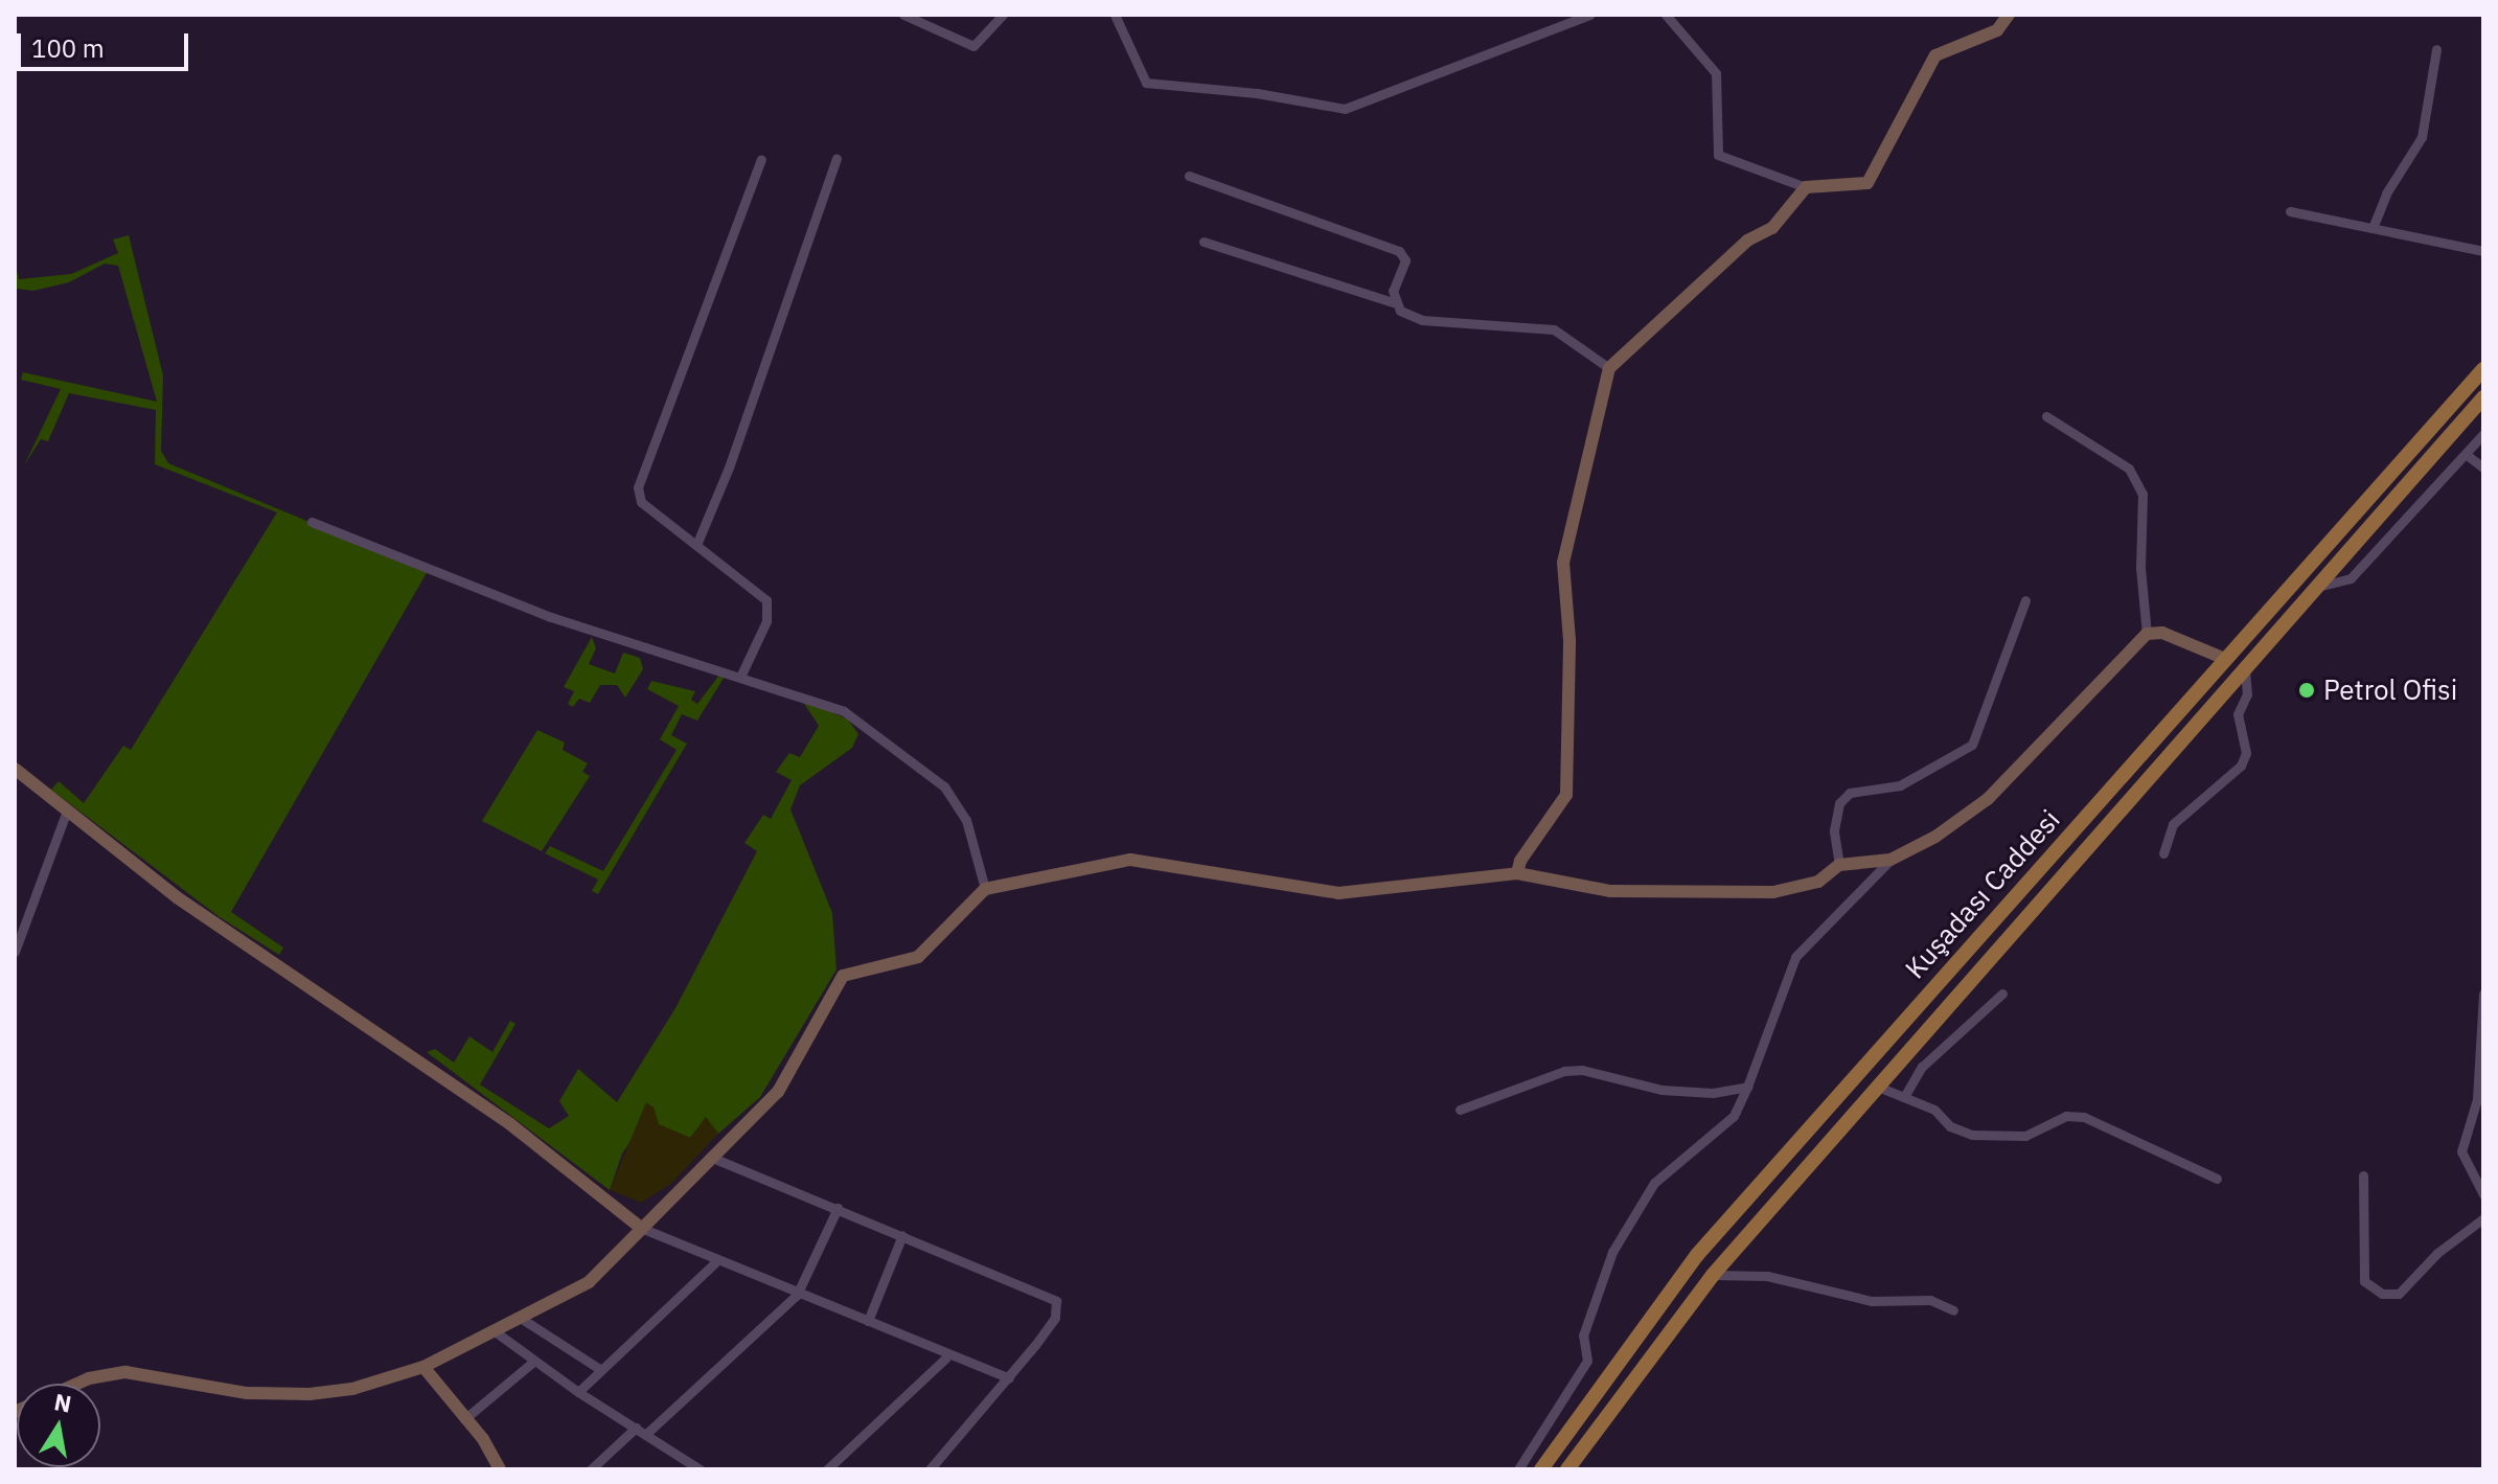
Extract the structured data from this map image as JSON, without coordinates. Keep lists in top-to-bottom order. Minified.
{"streets":{"main road":["Kuşadası Caddesi"]},"places":["Petrol Ofisi"],"scale_bar":"100 m","north":"top"}
